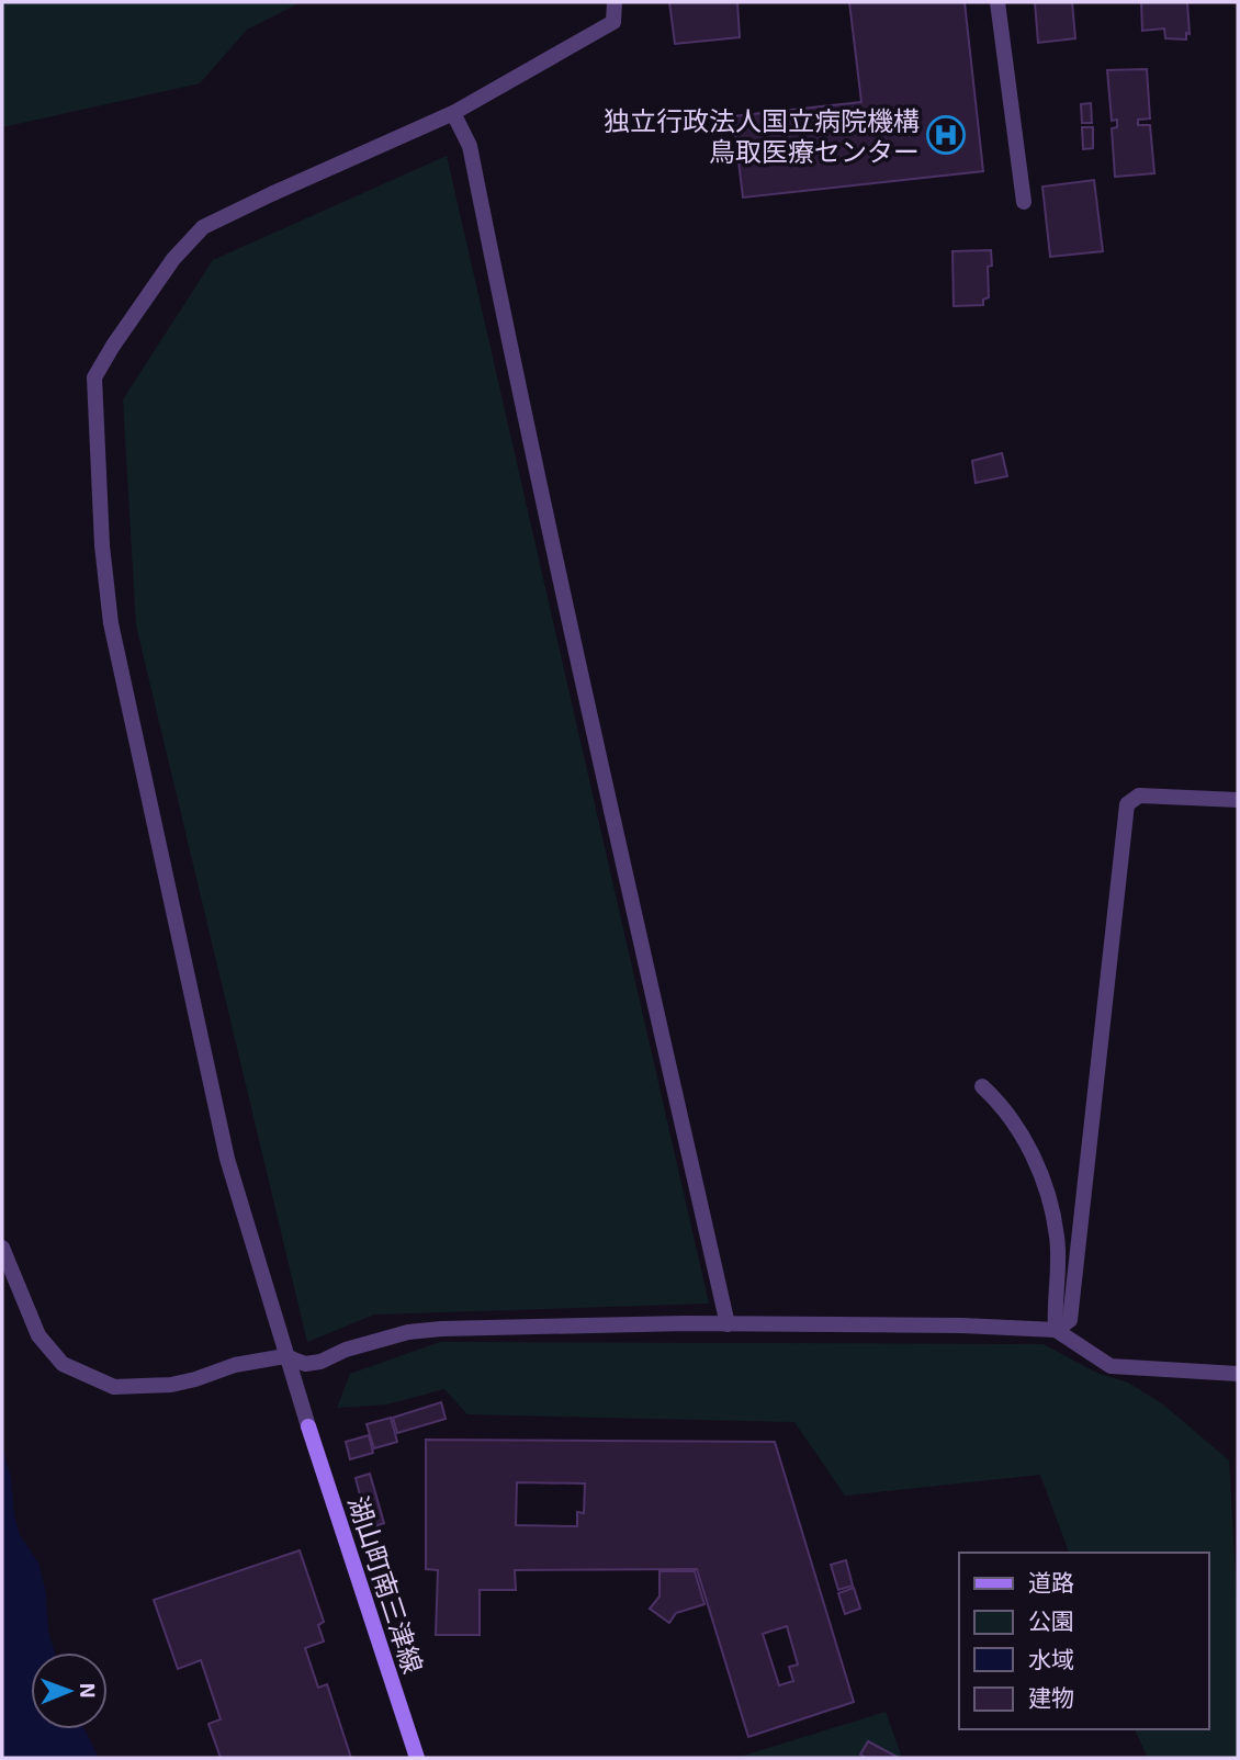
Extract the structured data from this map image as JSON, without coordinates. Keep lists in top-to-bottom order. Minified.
{"streets":{"street":["湖山町南三津線"]},"places":{"hospital":["独立行政法人国立病院機構 鳥取医療センター"]},"legend":["道路","公園","水域","建物"],"north":"right"}
